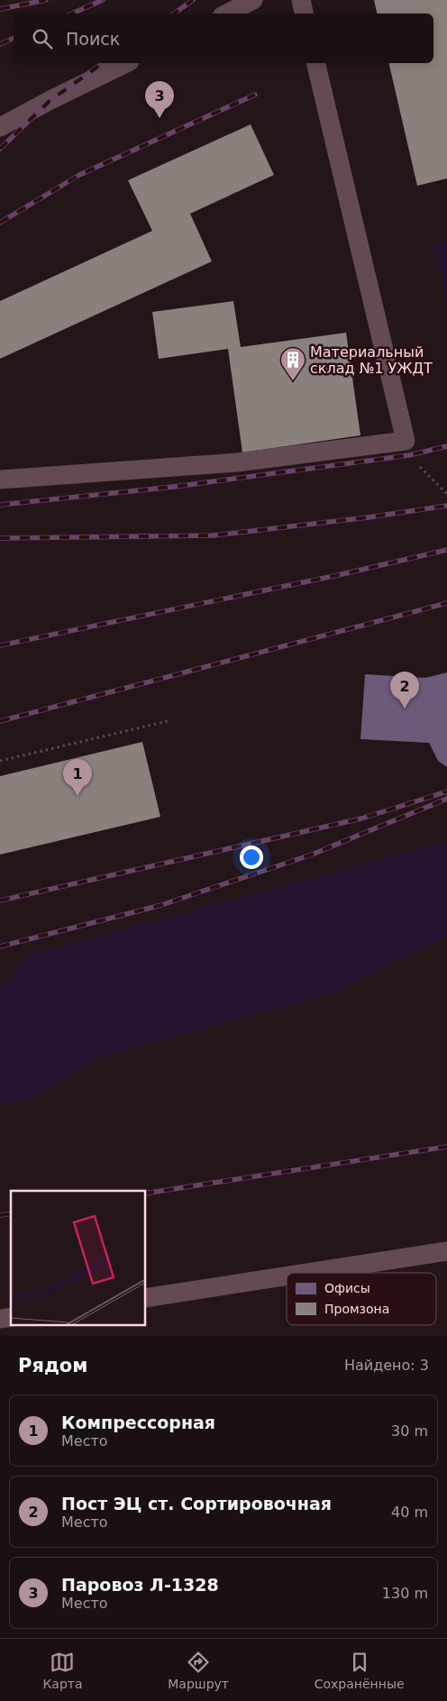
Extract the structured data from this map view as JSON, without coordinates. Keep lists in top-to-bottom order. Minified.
{"places":{"building":["Материальный склад №1 УЖДТ"]},"legend":["Офисы","Промзона"],"page":{"search":"Поиск","pins":["3","2","1"],"heading":["Рядом","Найдено: 3"],"list":[{"mark":"1","name":"Компрессорная","note":"Место","value":"30 m"},{"mark":"2","name":"Пост ЭЦ ст. Сортировочная","note":"Место","value":"40 m"},{"mark":"3","name":"Паровоз Л-1328","note":"Место","value":"130 m"}],"nav":["Карта","Маршрут","Сохранённые"]}}
